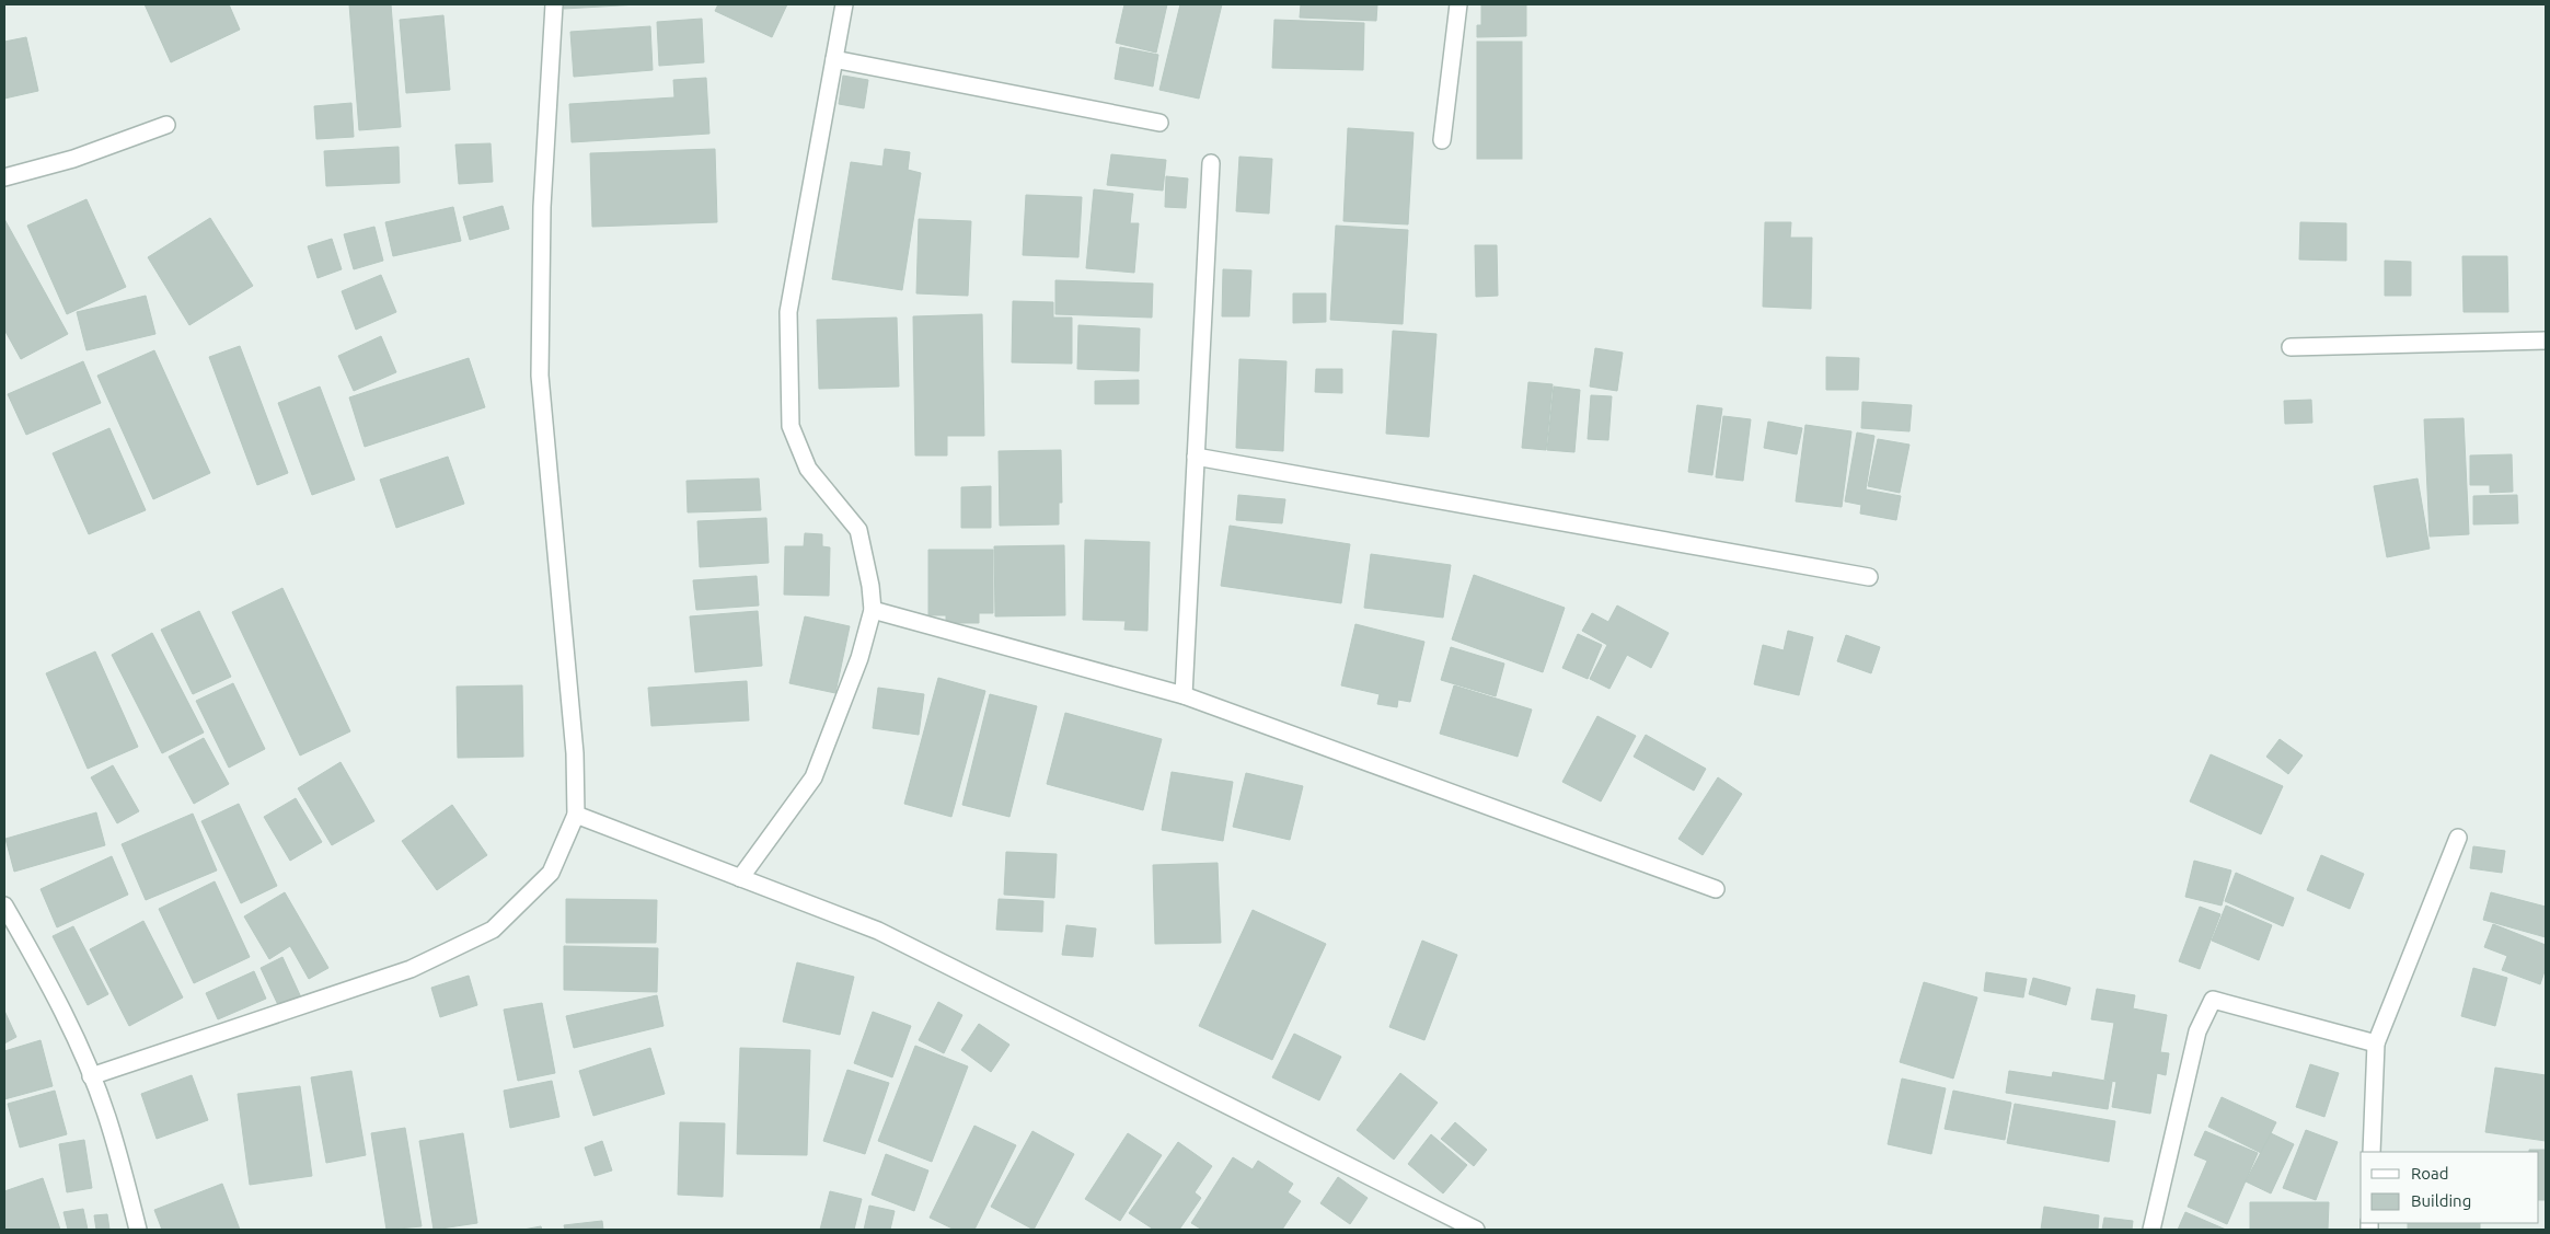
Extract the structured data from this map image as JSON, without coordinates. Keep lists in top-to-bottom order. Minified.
{"legend":["Road","Building"]}
